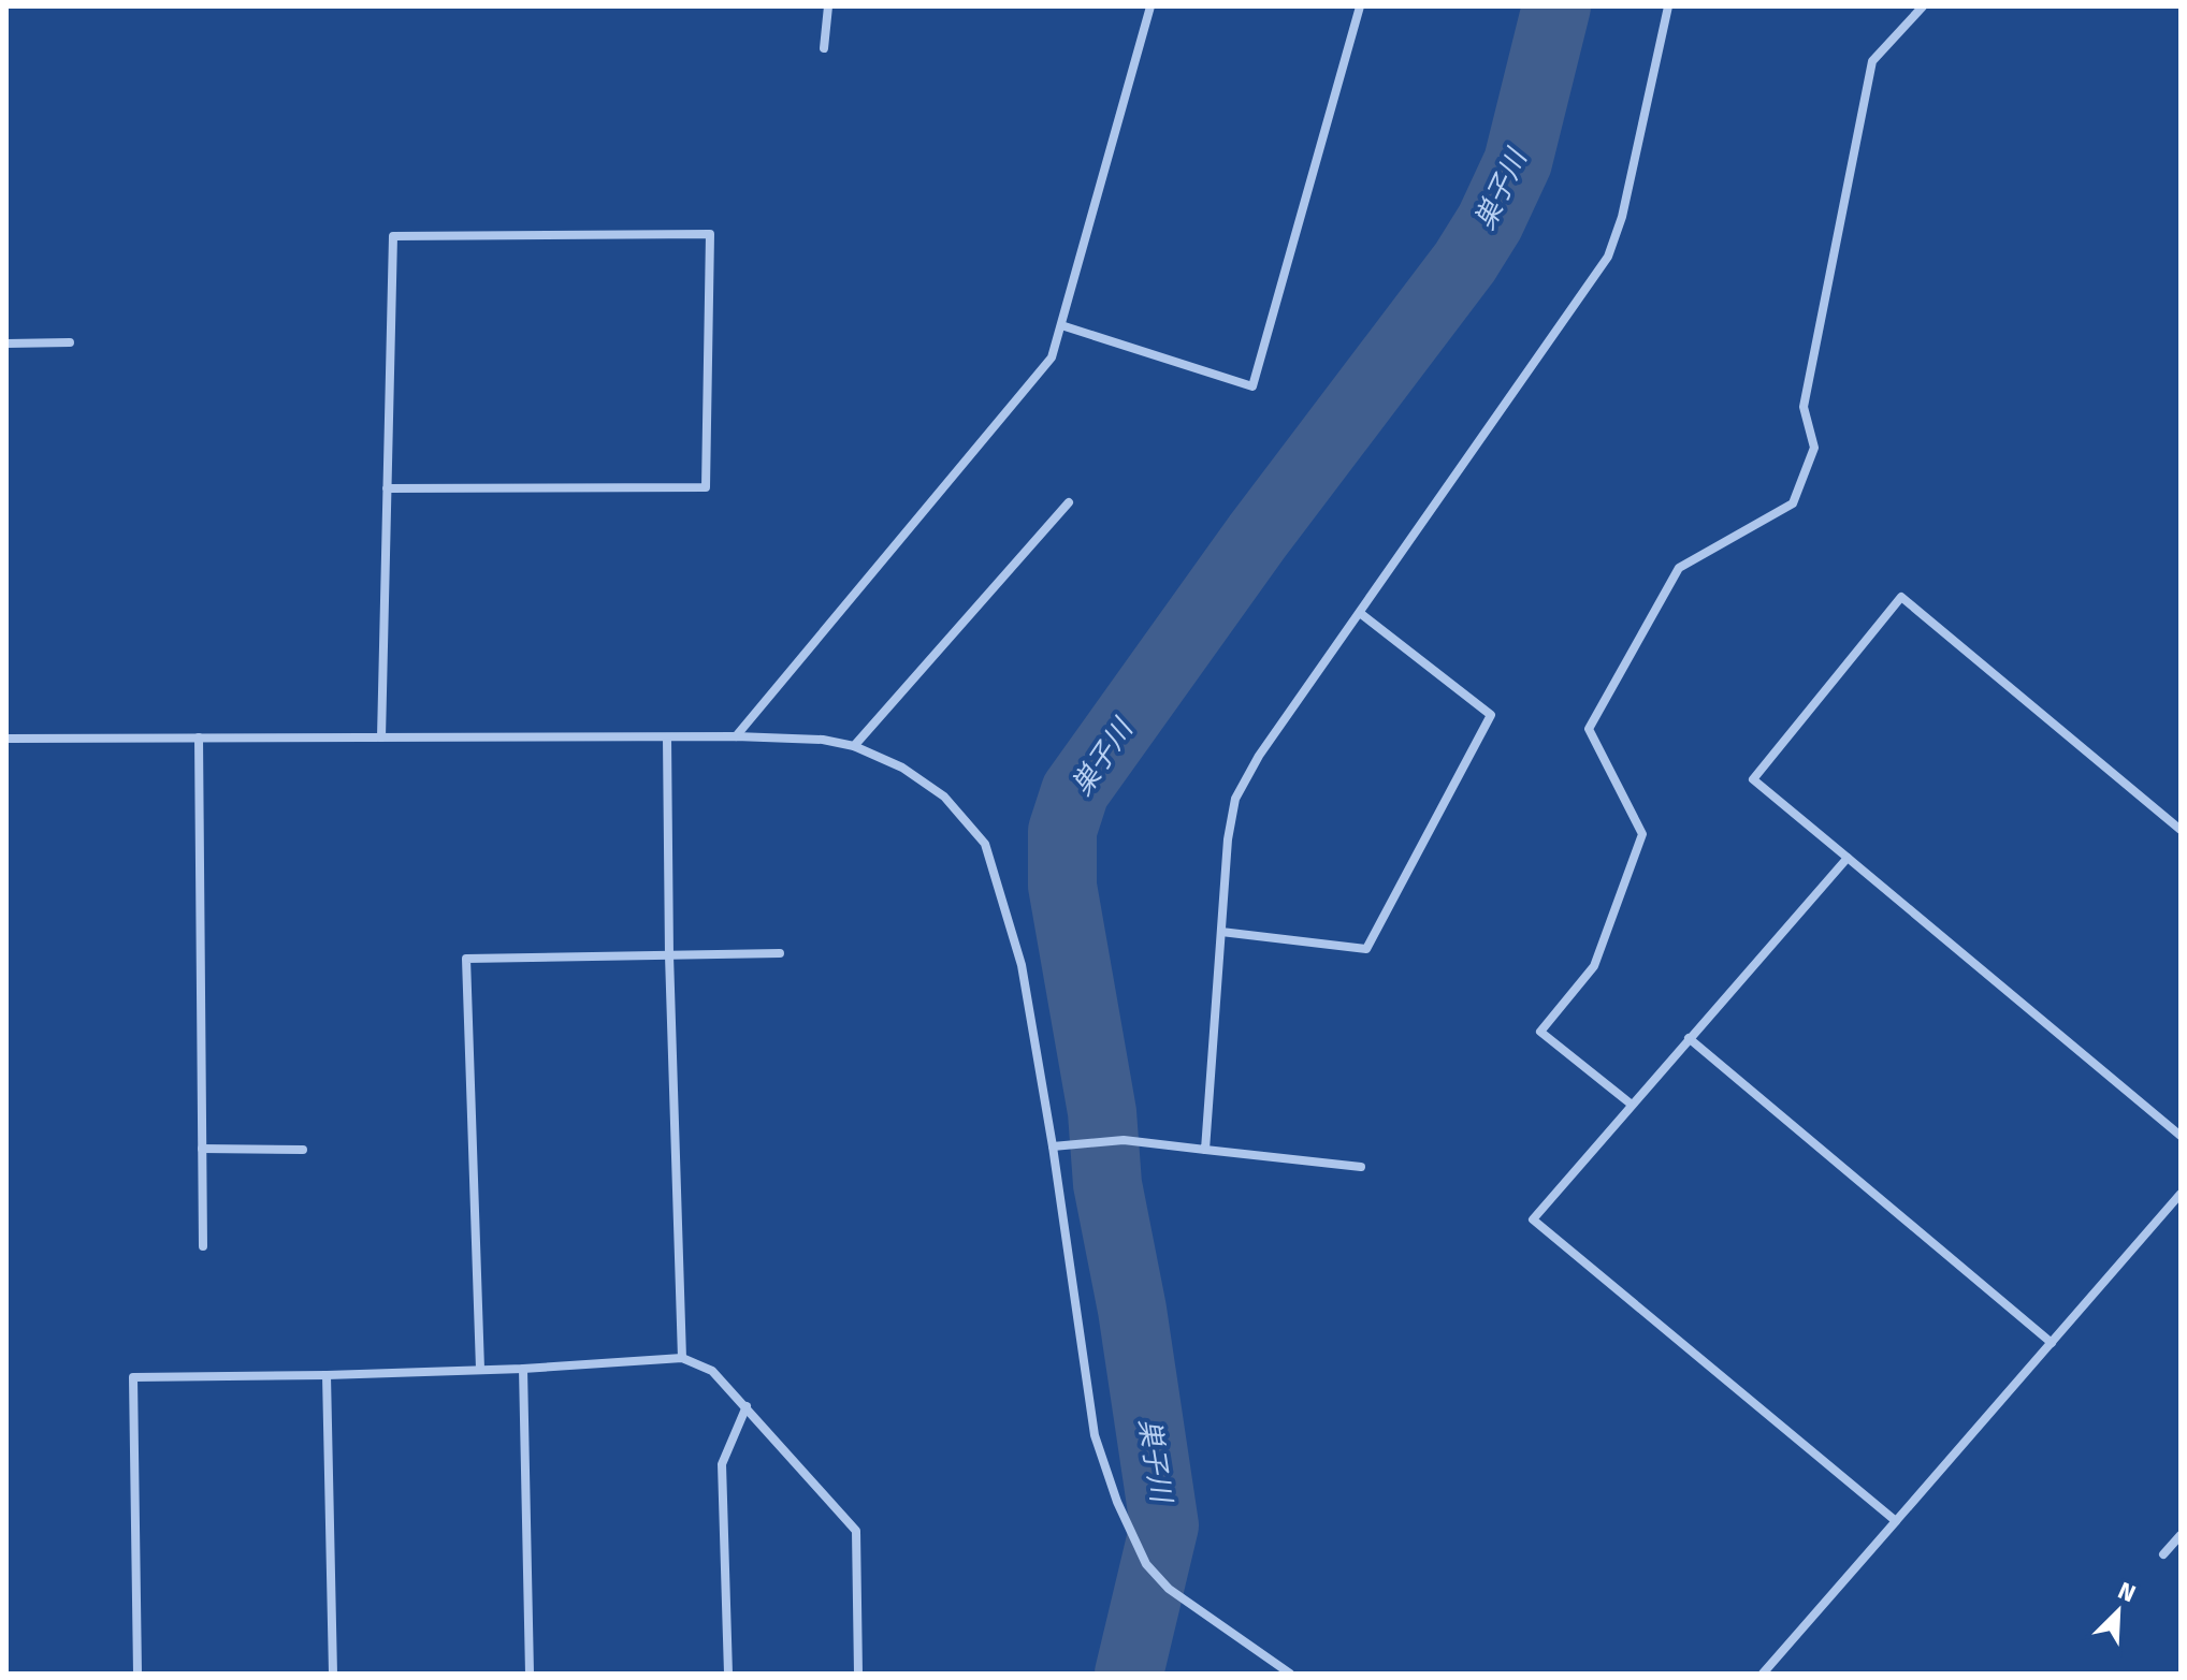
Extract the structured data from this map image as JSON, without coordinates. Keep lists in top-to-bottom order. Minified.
{"water":["巣子川"],"north":"top right"}
